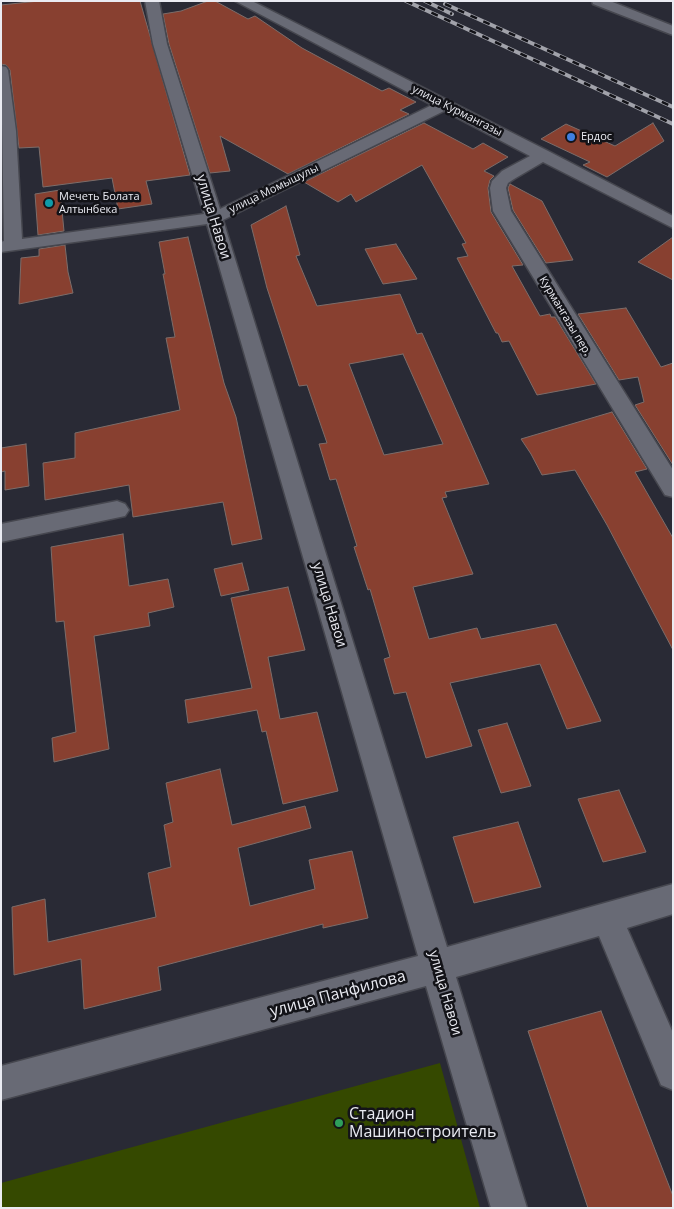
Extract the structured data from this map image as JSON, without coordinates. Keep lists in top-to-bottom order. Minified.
{"streets":{"street":["улица Курмангазы","улица Момышулы","улица Навои","Курмангазы пер.","улица Панфилова"]},"crossings":[["улица Курмангазы","улица Момышулы"],["улица Курмангазы","Курмангазы пер."],["улица Момышулы","улица Навои"],["улица Навои","улица Панфилова"]],"places":["Ердос","Мечеть Болата Алтынбека","Стадион Машиностроитель"]}
